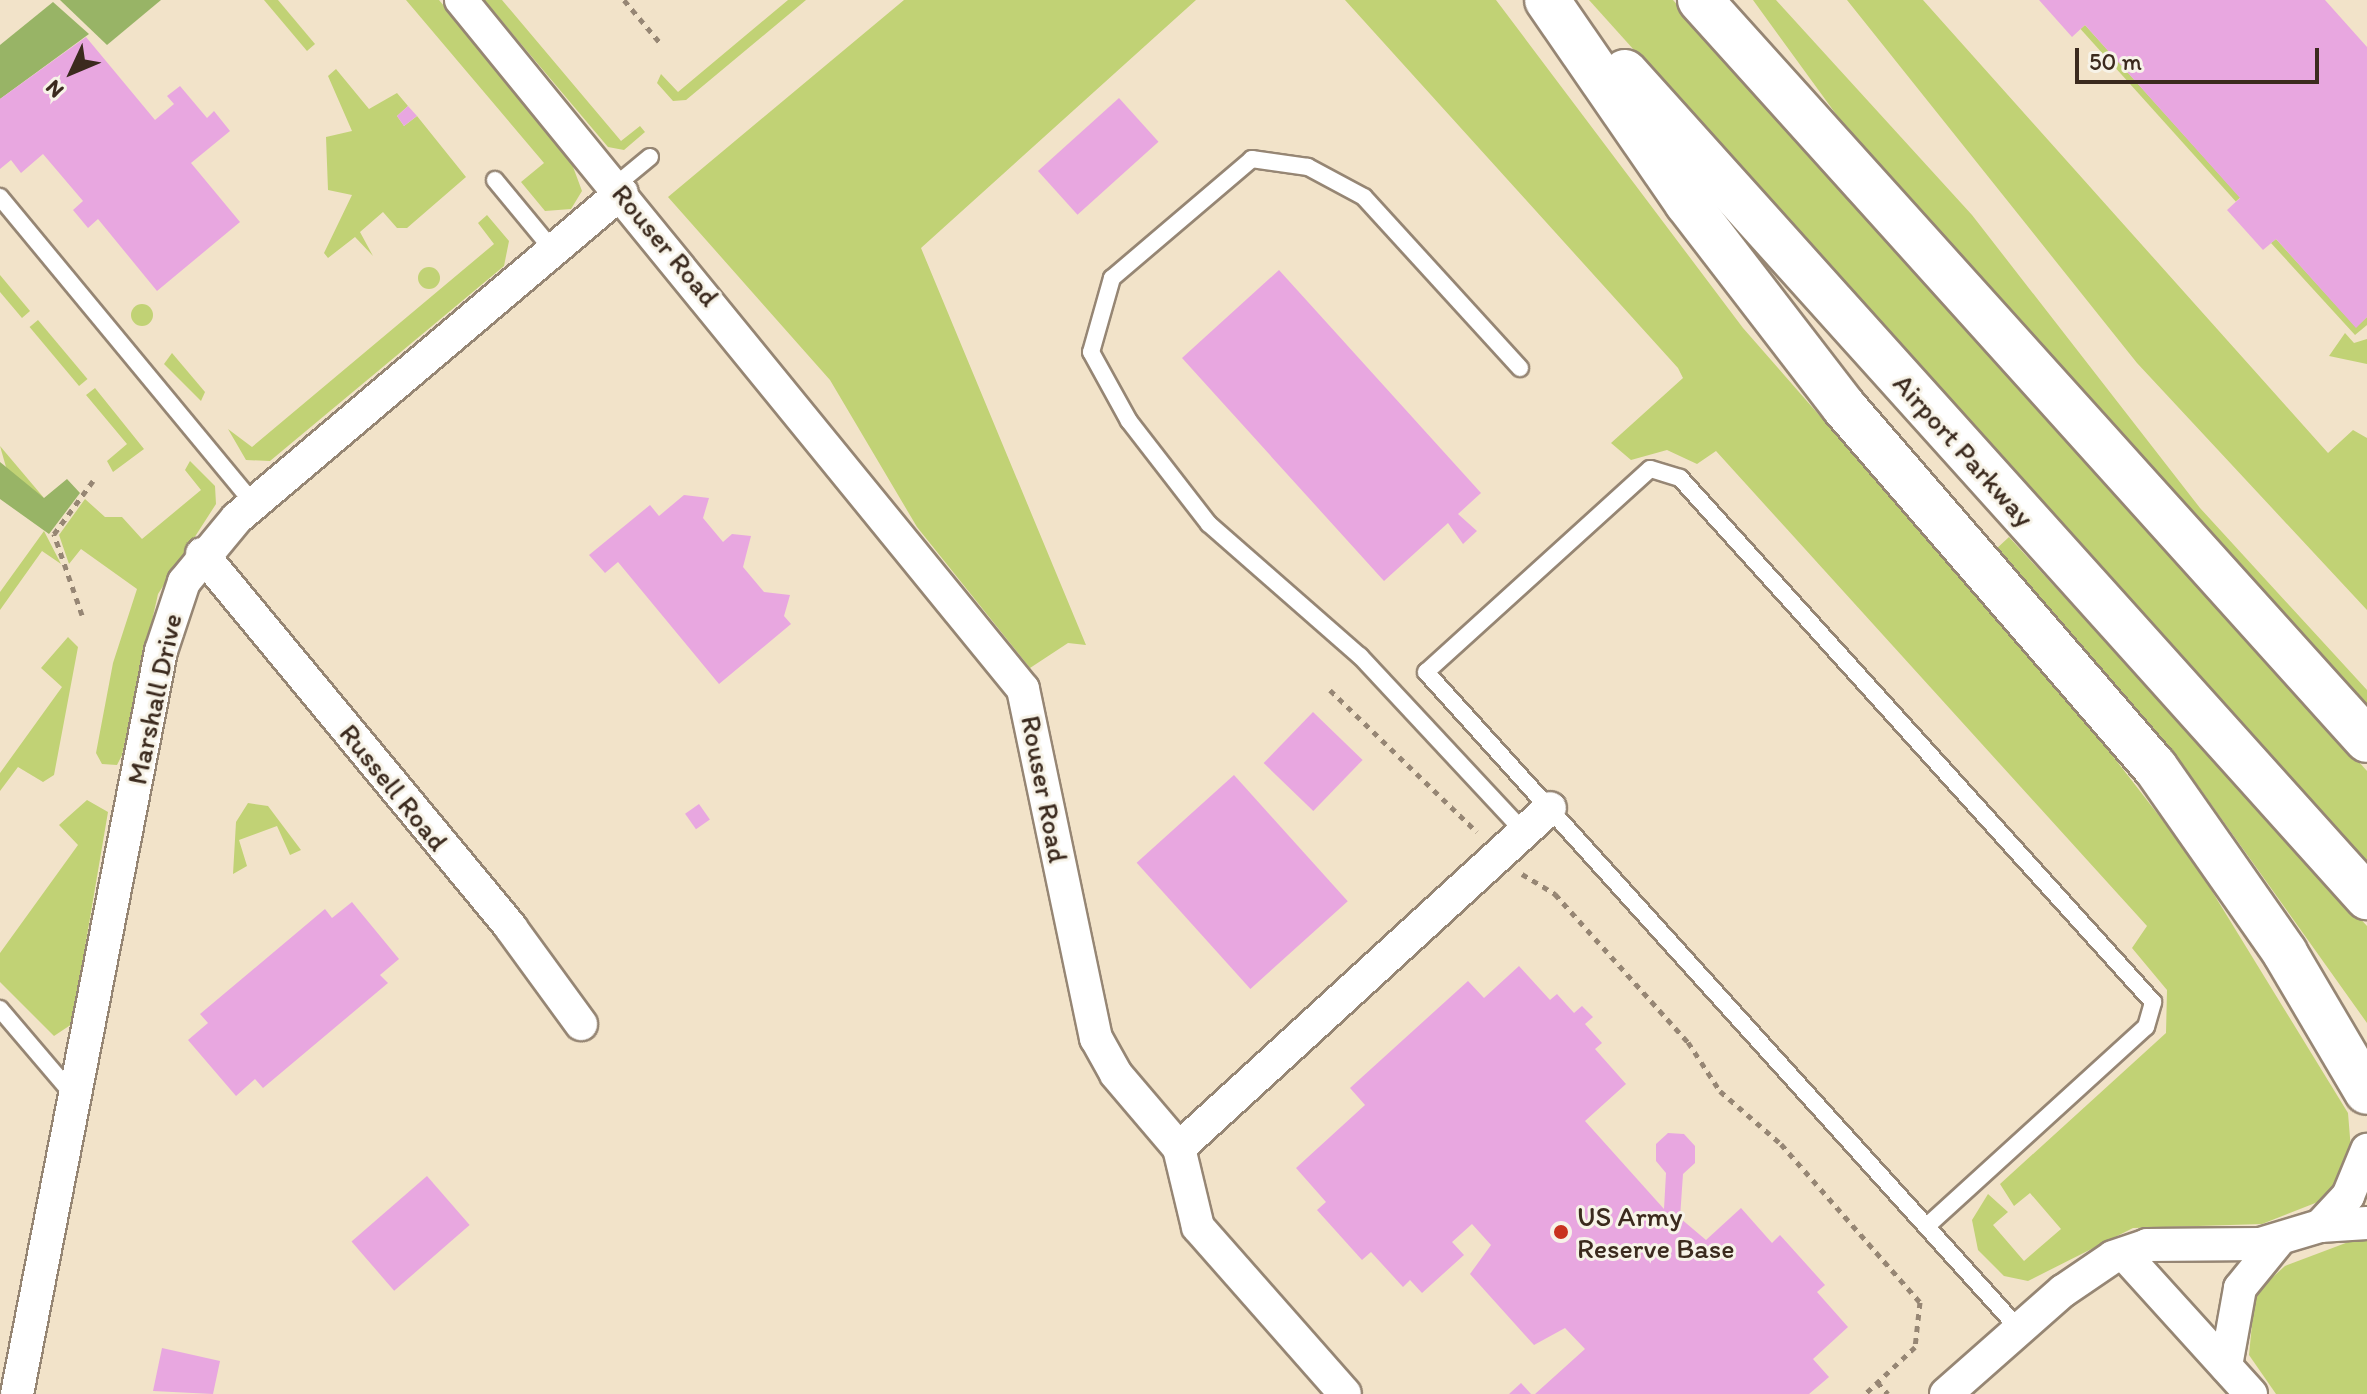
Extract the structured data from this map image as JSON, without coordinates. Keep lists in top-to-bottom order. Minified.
{"streets":{"highway":["Airport Parkway"],"street":["Rouser Road","Marshall Drive","Russell Road"]},"crossings":[["Rouser Road","Marshall Drive"],["Marshall Drive","Russell Road"]],"places":["US Army Reserve Base"],"scale_bar":"50 m","north":"bottom left"}
